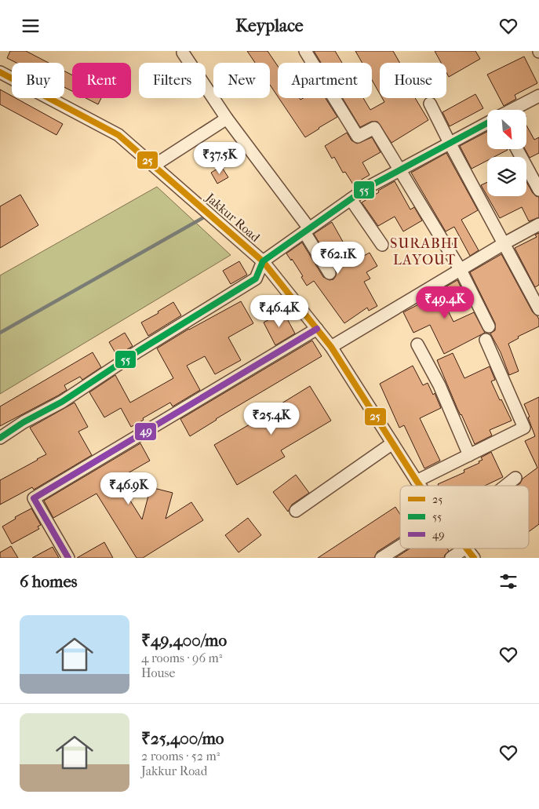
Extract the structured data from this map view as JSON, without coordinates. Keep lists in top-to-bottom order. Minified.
{"streets":{"street":["Jakkur Road"]},"districts":["SURABHI LAYOUT"],"lines":["transit line 25","transit line 55","transit line 49"],"legend":["25","55","49"],"north":"bottom right","page":{"header":"Keyplace","chip":["Buy","Rent","Filters","New","Apartment","House"],"price":["₹37.5K","₹62.1K","₹49.4K","₹46.4K","₹25.4K","₹46.9K"],"heading":"6 homes","list":[{"name":"₹49,400/mo","note":"4 rooms · 96 m² · House"},{"name":"₹25,400/mo","note":"2 rooms · 52 m² · Jakkur Road"}]}}
